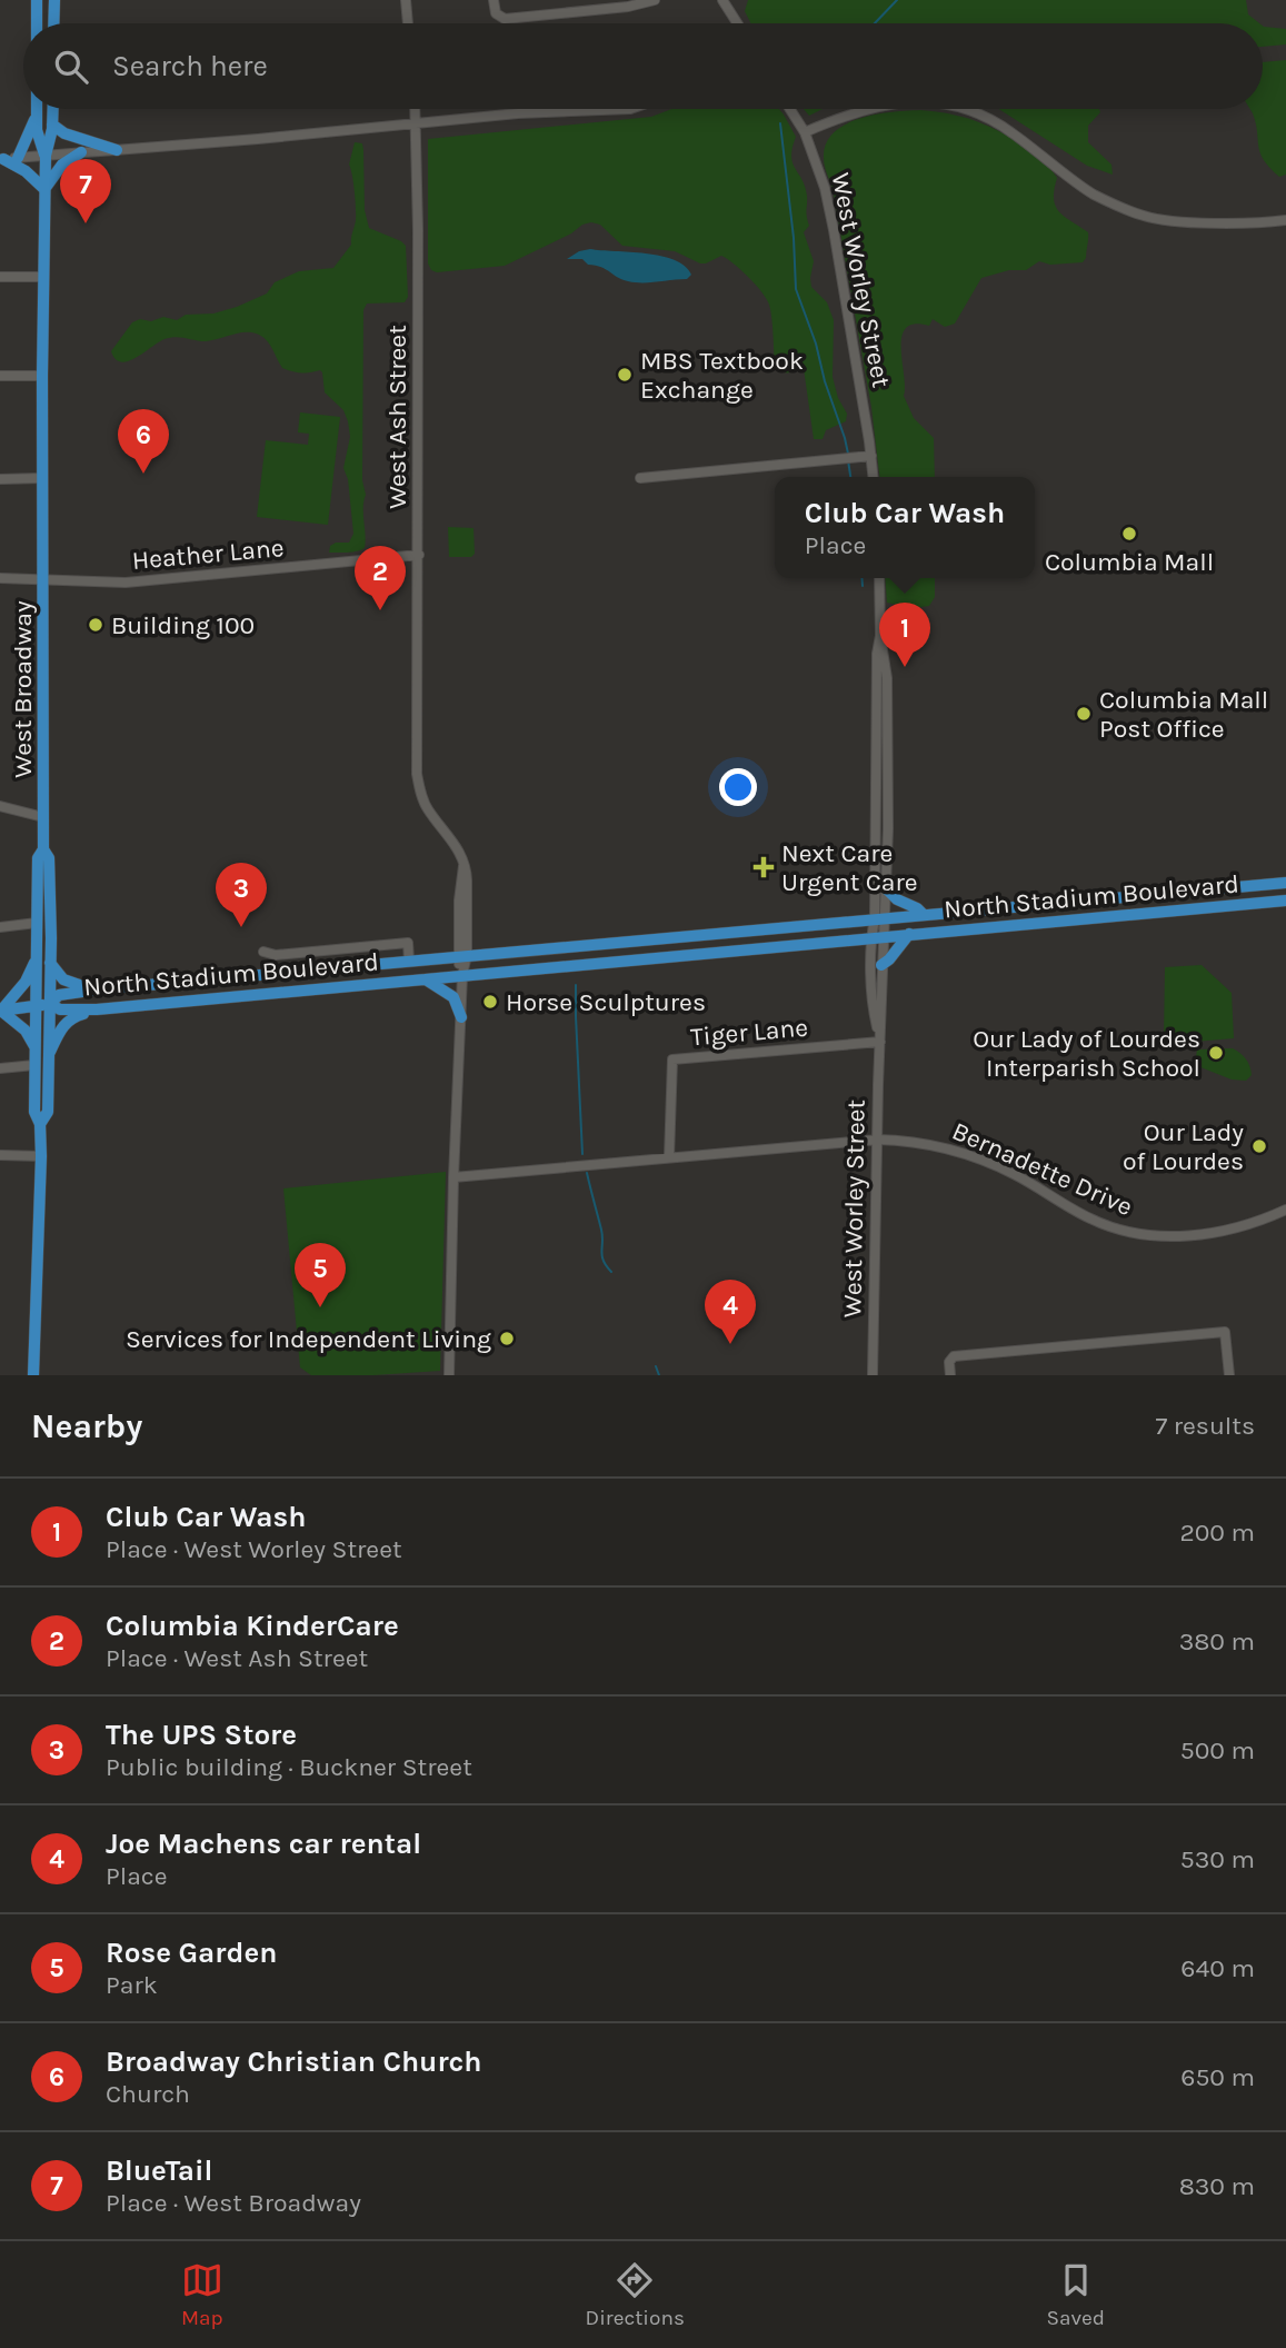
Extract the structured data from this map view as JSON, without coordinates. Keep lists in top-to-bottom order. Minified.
{"streets":{"main road":["West Broadway","North Stadium Boulevard"],"street":["West Worley Street","West Ash Street","Heather Lane","Tiger Lane","Bernadette Drive"]},"crossings":[["West Worley Street","North Stadium Boulevard"],["West Worley Street","Tiger Lane"],["West Worley Street","Bernadette Drive"],["West Ash Street","Heather Lane"],["West Ash Street","North Stadium Boulevard"],["West Ash Street","Bernadette Drive"],["Heather Lane","West Broadway"],["West Broadway","North Stadium Boulevard"],["Tiger Lane","Bernadette Drive"]],"places":{"other":["MBS Textbook Exchange","Columbia Mall","Building 100","Columbia Mall Post Office","Horse Sculptures","Our Lady of Lourdes Interparish School","Our Lady of Lourdes","Services for Independent Living"],"health":["Next Care Urgent Care"]},"page":{"search":"Search here","pins":["7","6","2","1","3","5","4"],"popup":["Club Car Wash","Place"],"heading":["Nearby","7 results"],"list":[{"mark":"1","name":"Club Car Wash","note":"Place · West Worley Street","value":"200 m"},{"mark":"2","name":"Columbia KinderCare","note":"Place · West Ash Street","value":"380 m"},{"mark":"3","name":"The UPS Store","note":"Public building · Buckner Street","value":"500 m"},{"mark":"4","name":"Joe Machens car rental","note":"Place","value":"530 m"},{"mark":"5","name":"Rose Garden","note":"Park","value":"640 m"},{"mark":"6","name":"Broadway Christian Church","note":"Church","value":"650 m"},{"mark":"7","name":"BlueTail","note":"Place · West Broadway","value":"830 m"}],"nav":["Map","Directions","Saved"]}}
